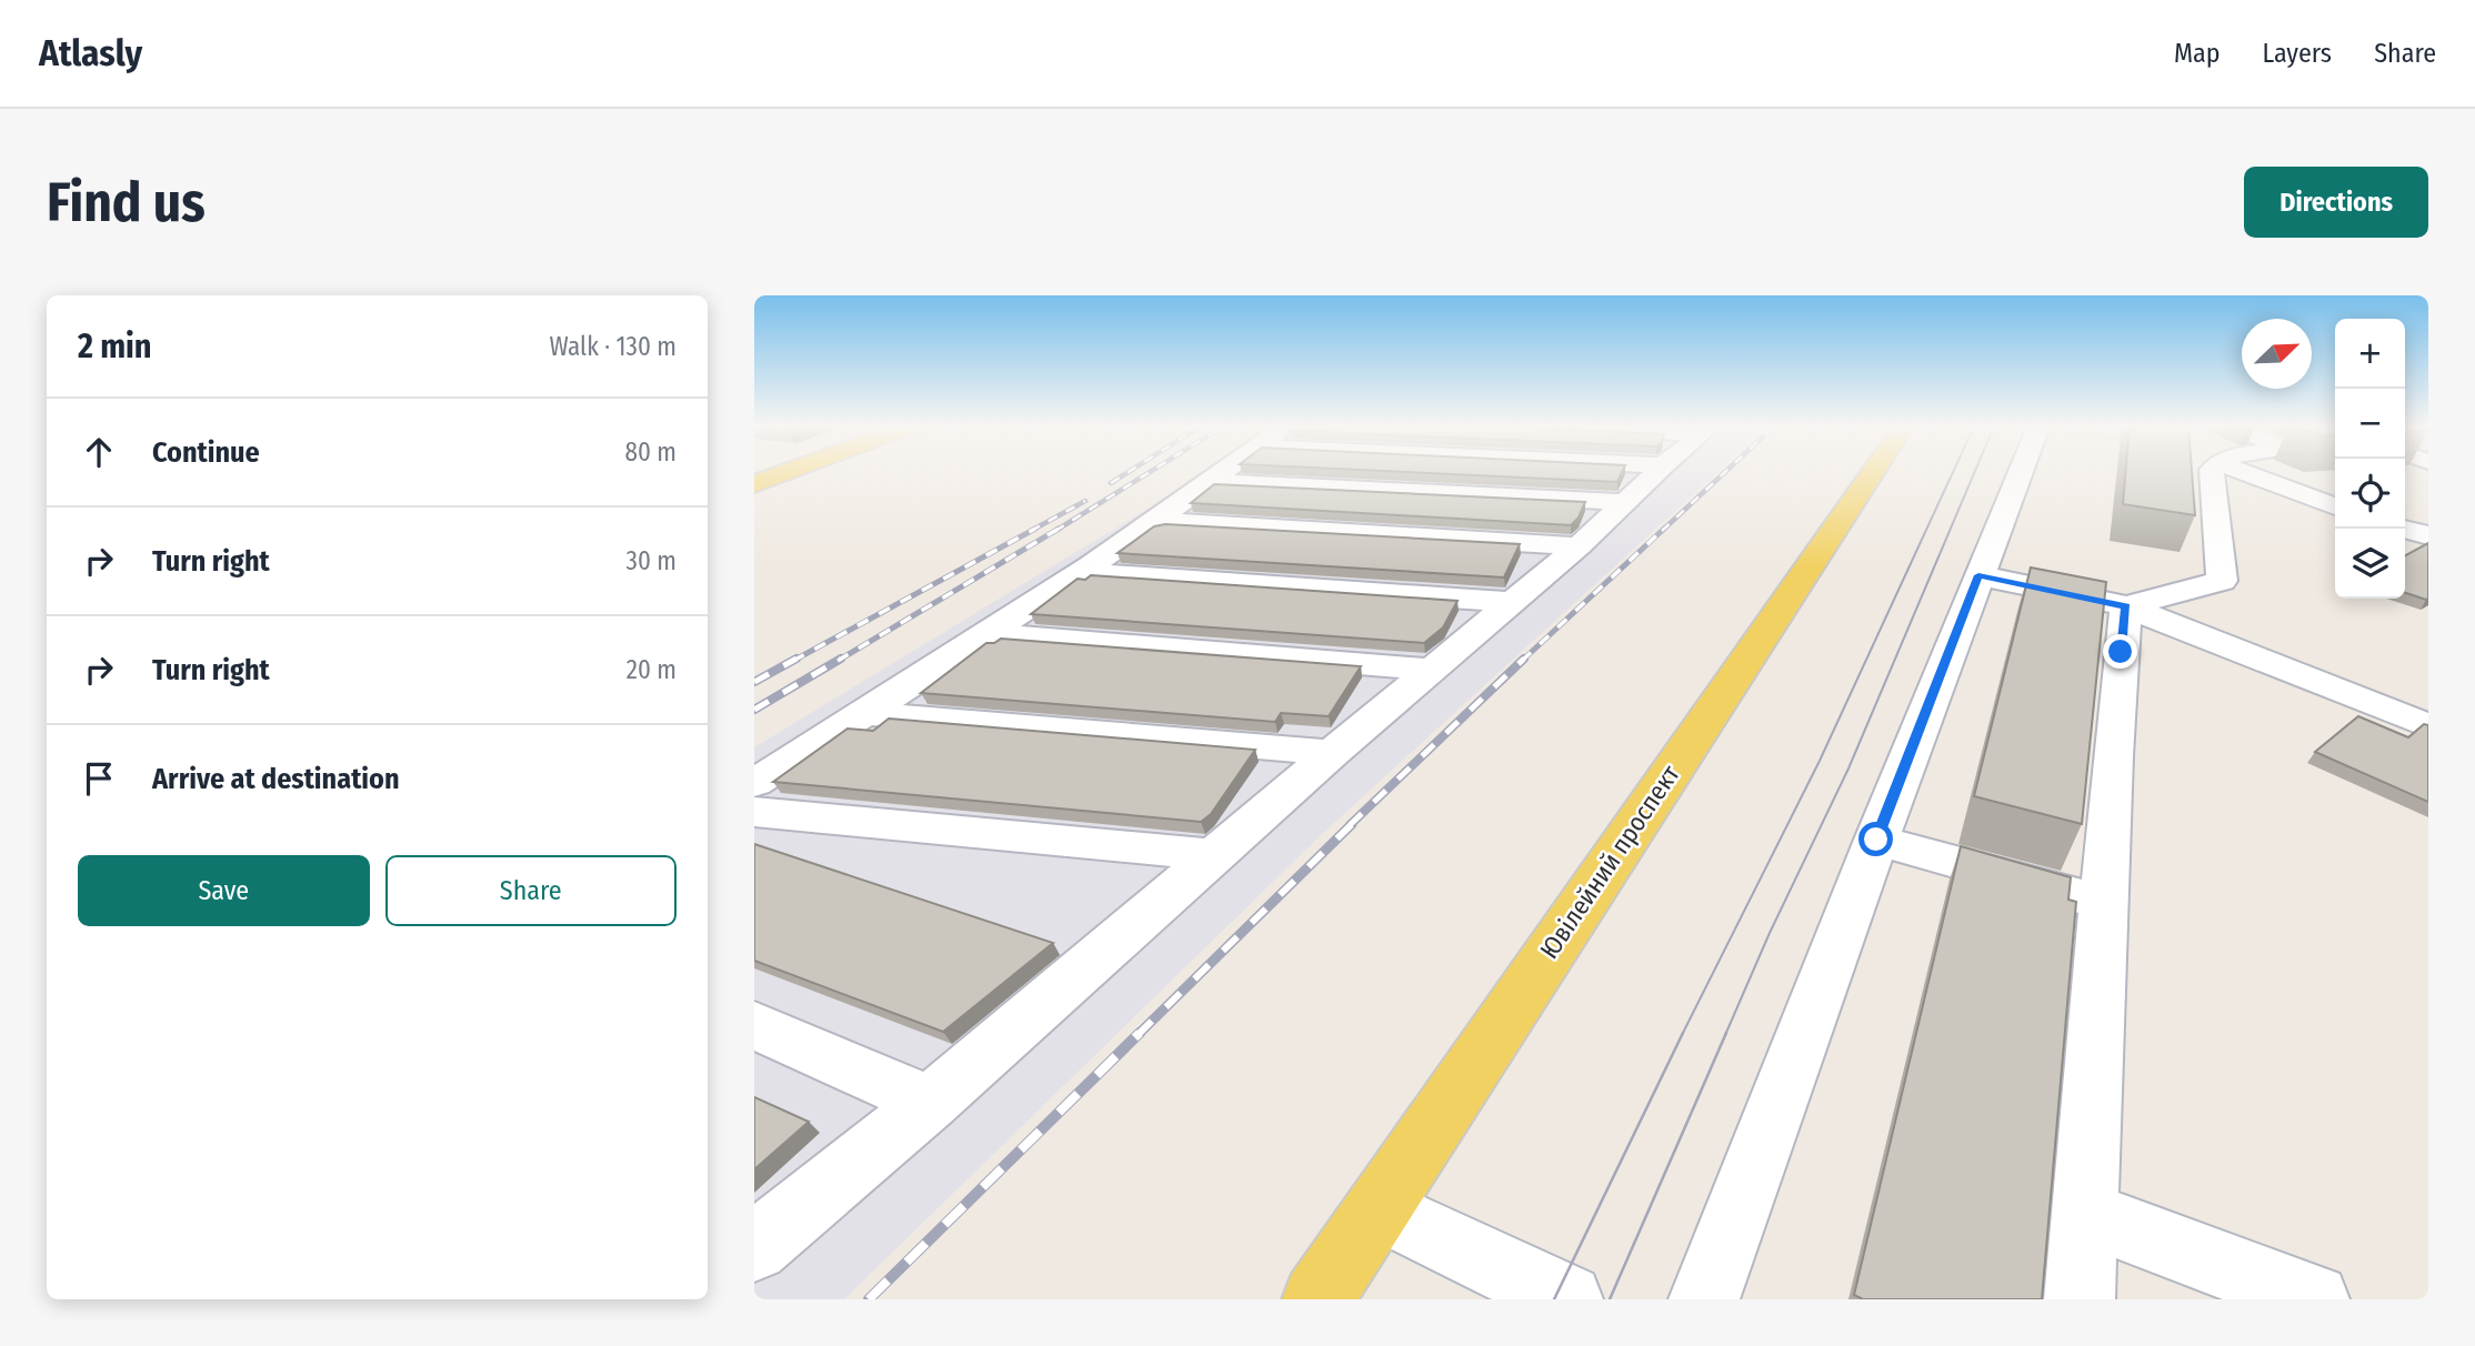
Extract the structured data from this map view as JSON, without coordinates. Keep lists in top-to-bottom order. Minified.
{"streets":{"main road":["Ювілейний проспект"]},"north":"top right","page":{"header":"Atlasly","nav":["Map","Layers","Share"],"buttons":["Directions",["Save","Share"]],"title":"Find us","heading":["2 min","Walk · 130 m"],"map_buttons":["+","−"],"list":[["Continue","80 m"],["Turn right","30 m"],["Turn right","20 m"],"Arrive at destination"]}}
